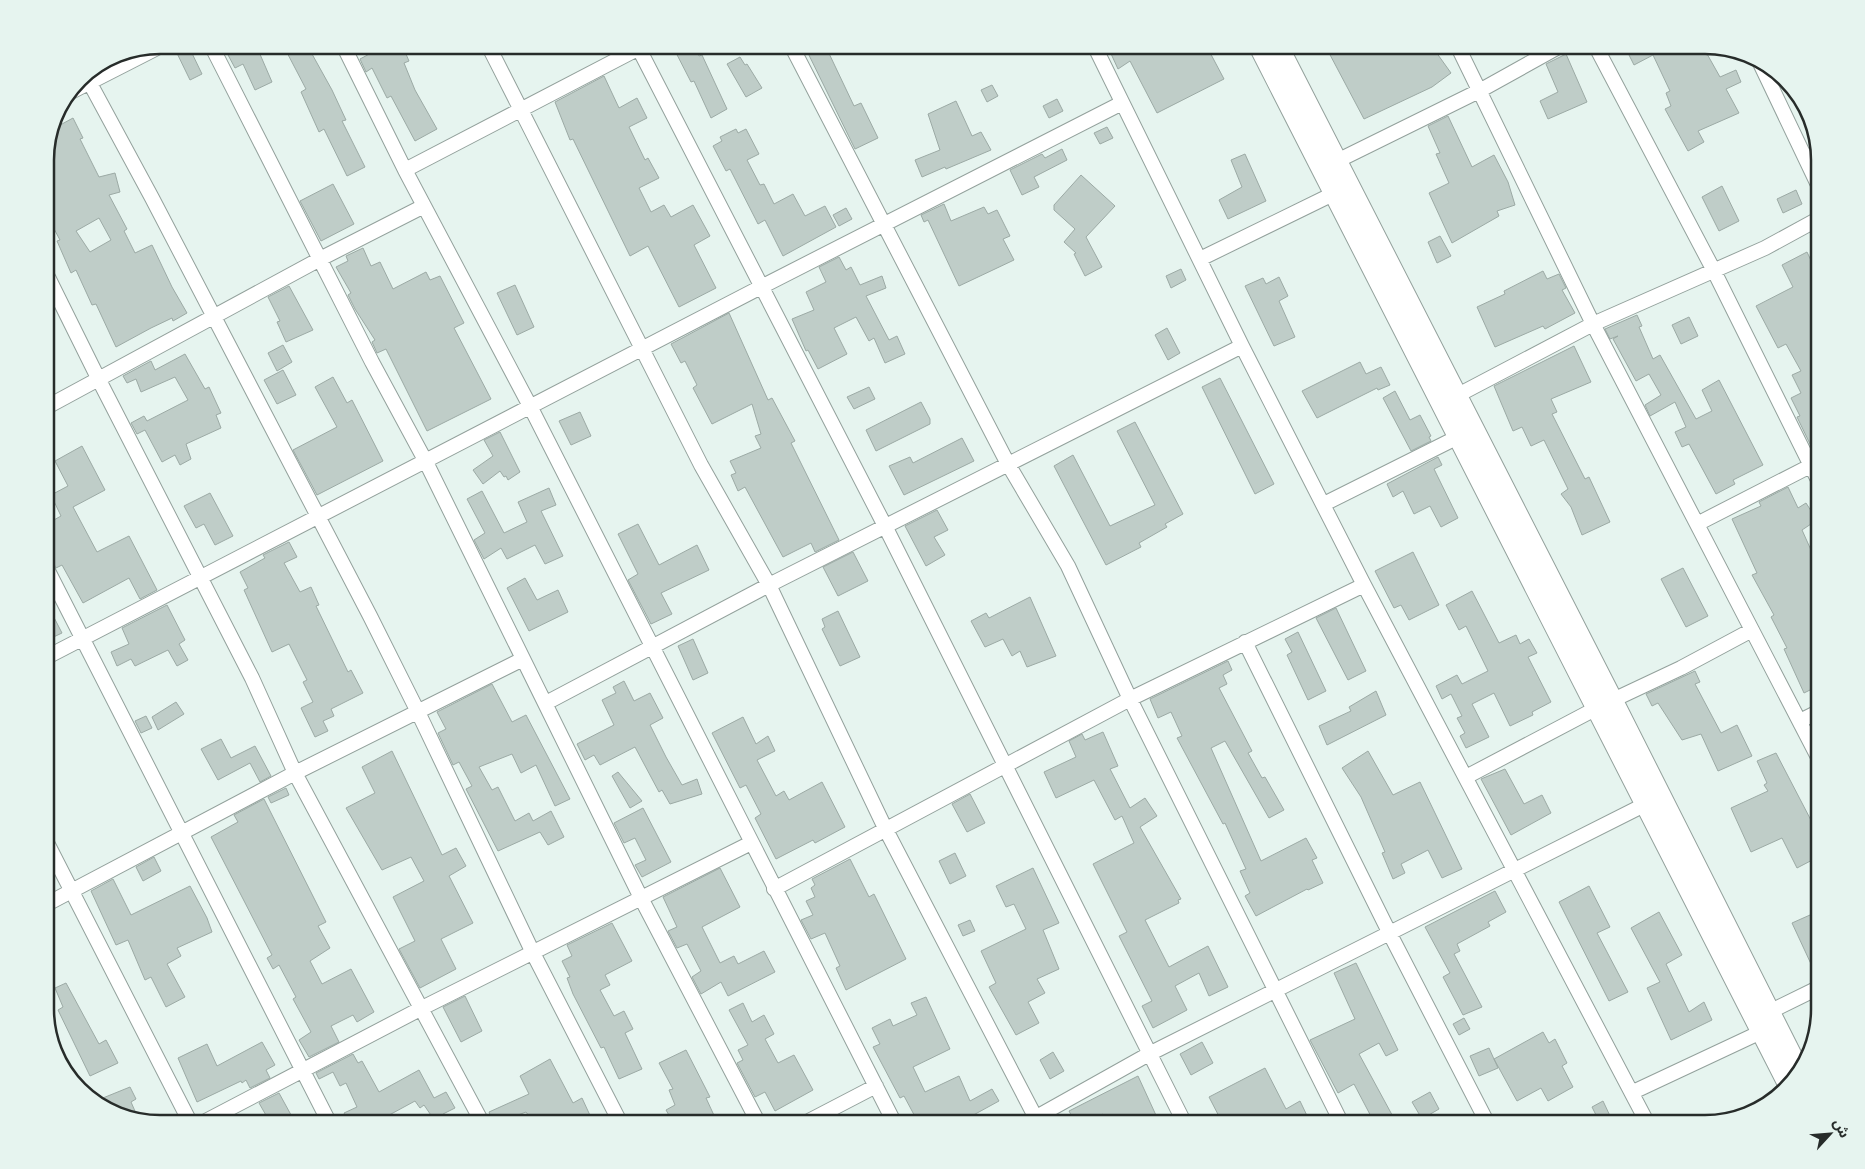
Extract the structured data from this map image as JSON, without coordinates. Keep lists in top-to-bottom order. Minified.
{"north":"top right"}
